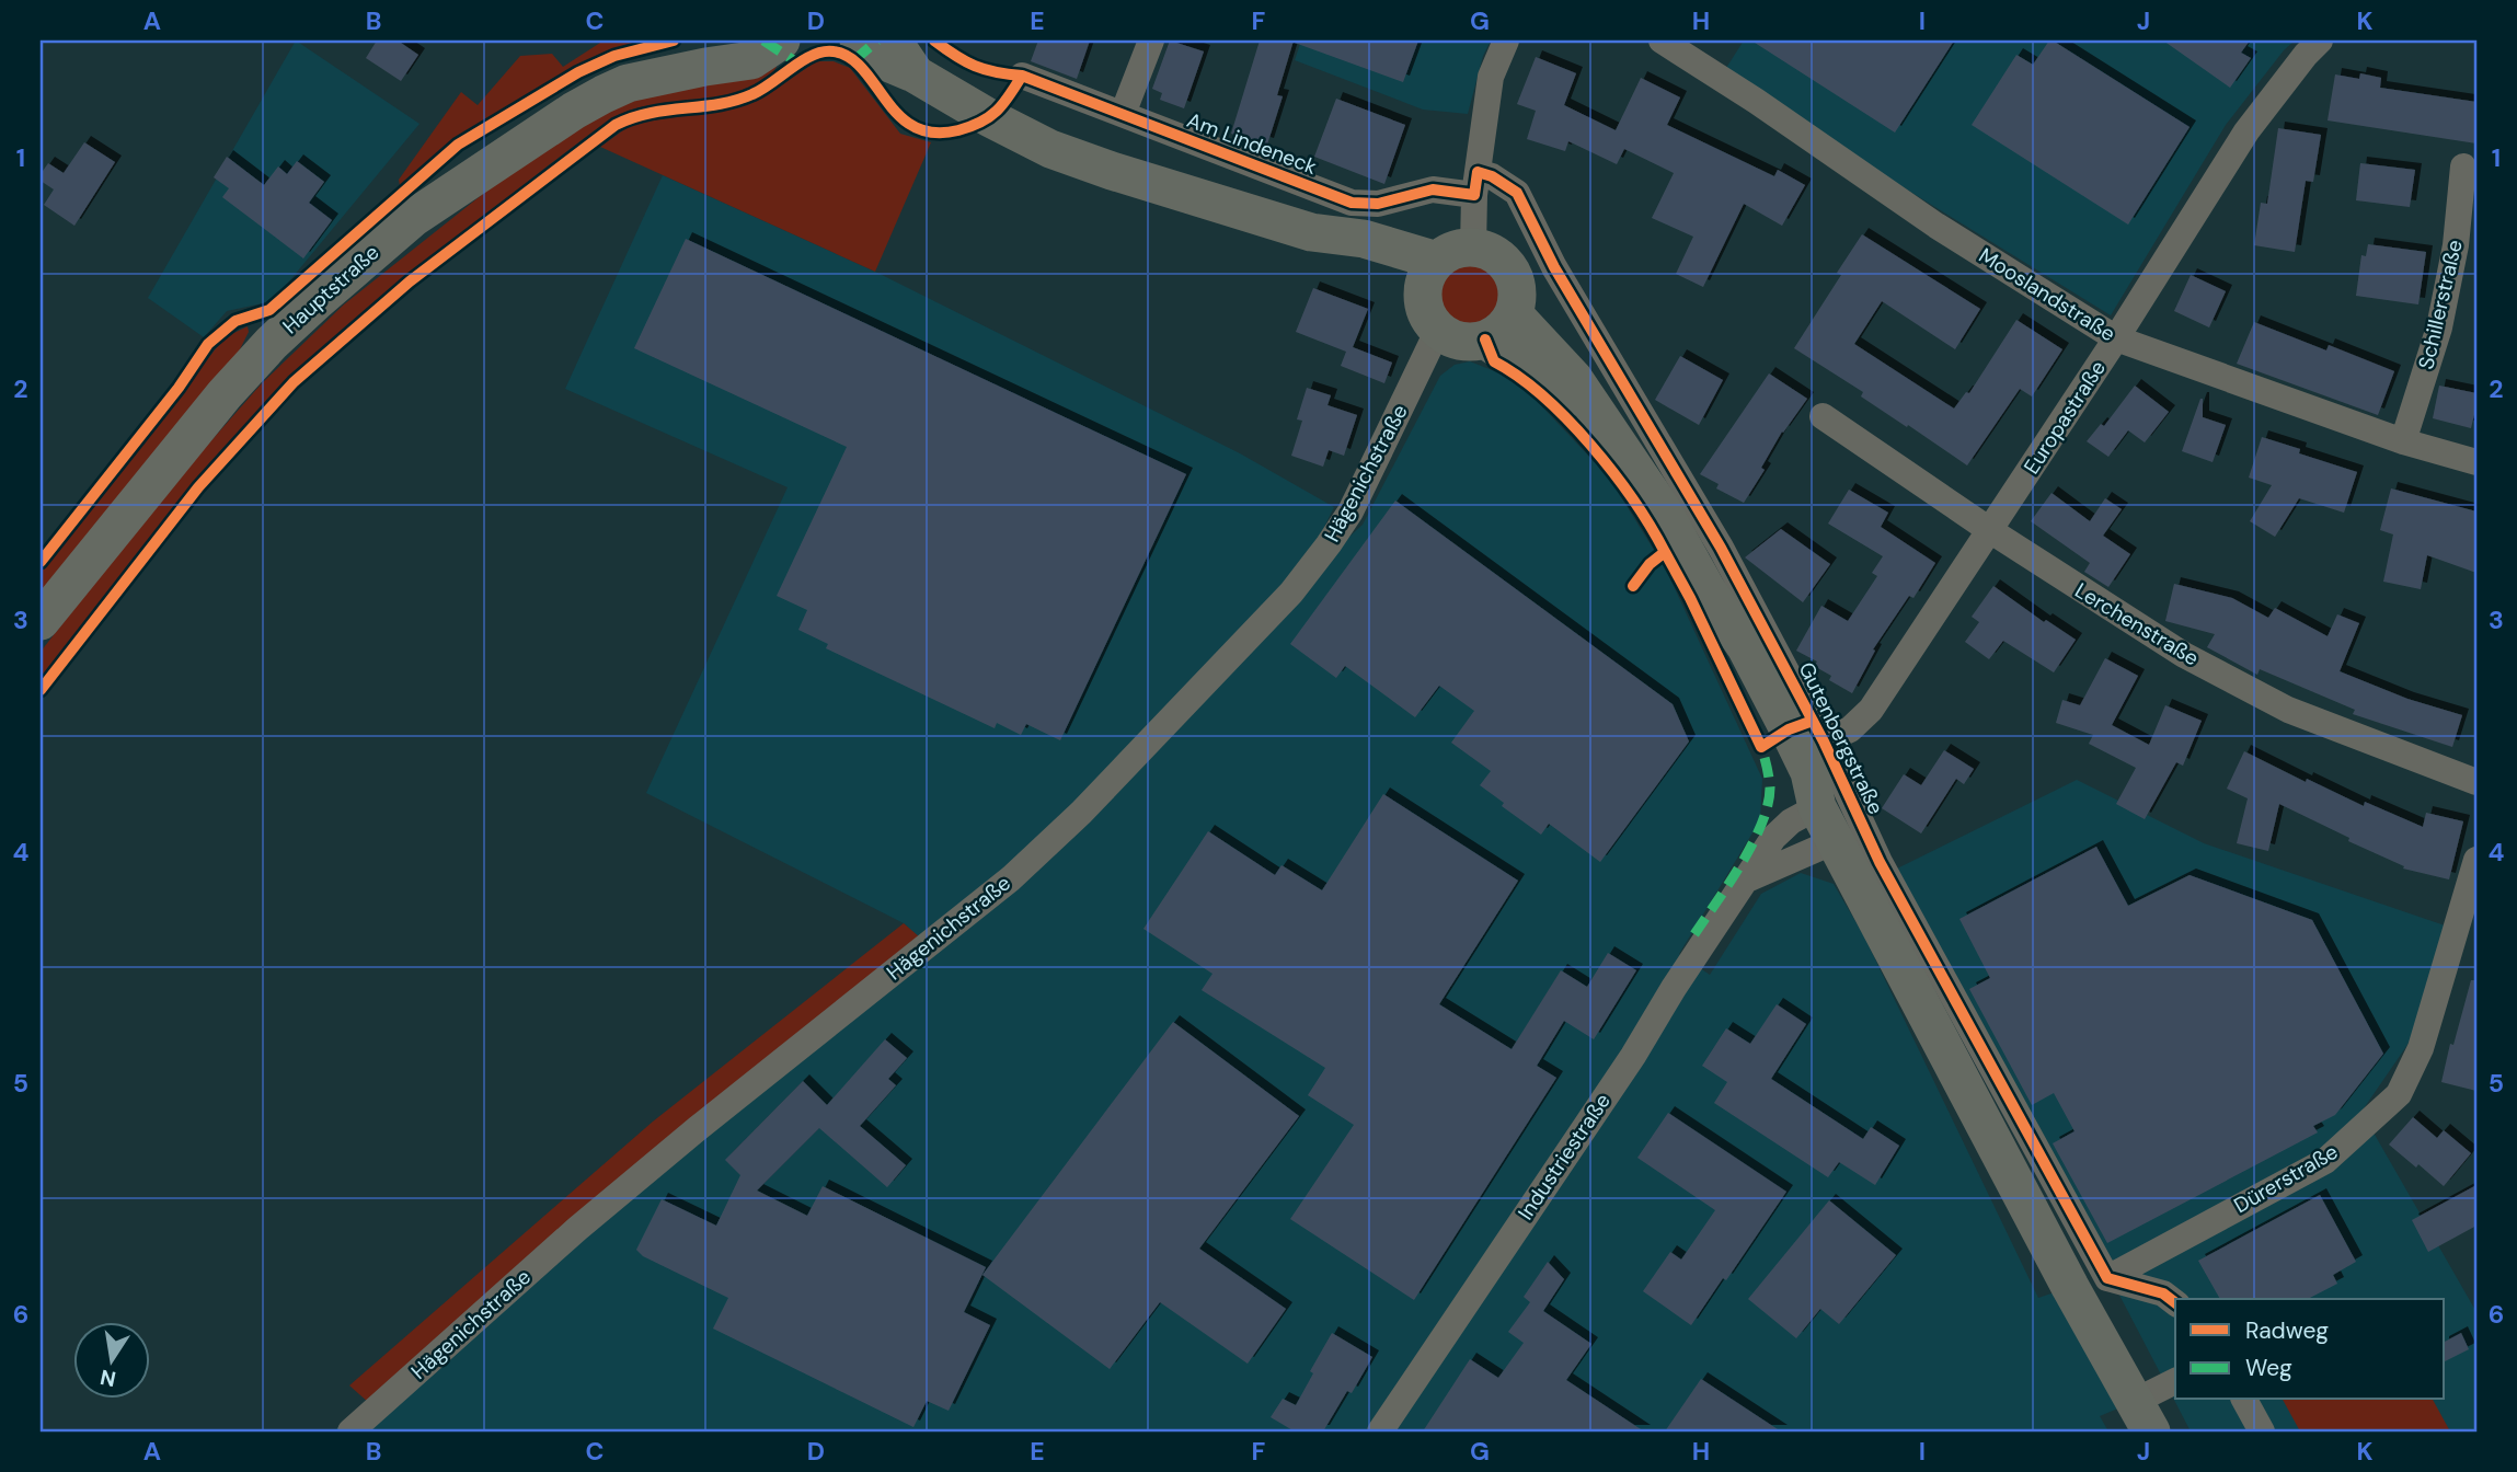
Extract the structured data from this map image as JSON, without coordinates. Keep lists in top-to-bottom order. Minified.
{"streets":{"main road":["Hauptstraße"],"street":["Am Lindeneck","Mooslandstraße","Schillerstraße","Europastraße","Hägenichstraße","Lerchenstraße","Gutenbergstraße","Industriestraße","Dürerstraße"]},"crossings":[["Am Lindeneck","Gutenbergstraße"],["Mooslandstraße","Schillerstraße"],["Mooslandstraße","Europastraße"],["Europastraße","Lerchenstraße"],["Europastraße","Gutenbergstraße"],["Gutenbergstraße","Dürerstraße"]],"legend":["Radweg","Weg"],"north":"bottom","grid":{"columns":["A","B","C","D","E","F","G","H","I","J","K"],"rows":["1","2","3","4","5","6"]}}
